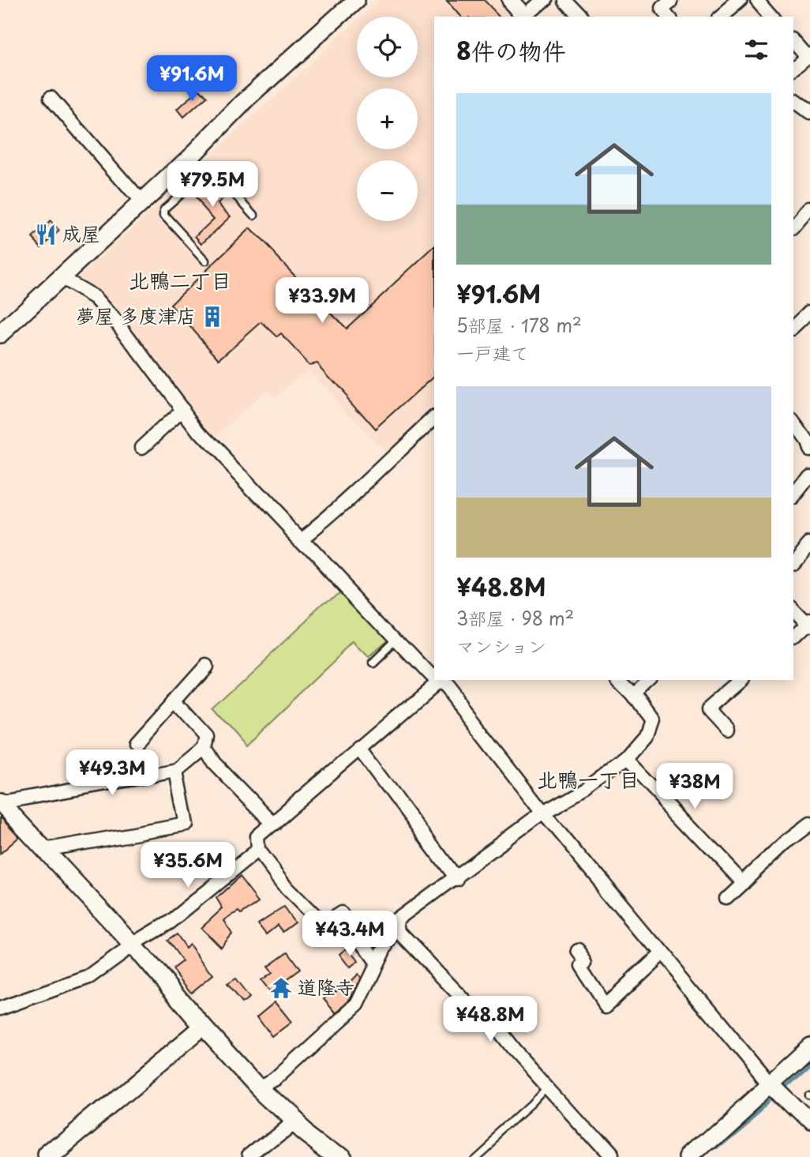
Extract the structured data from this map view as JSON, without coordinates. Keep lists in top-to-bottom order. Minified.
{"districts":["北鴨二丁目","北鴨一丁目"],"places":{"restaurant":["成屋"],"building":["夢屋 多度津店"],"temple":["道隆寺"]},"page":{"map_buttons":["+","−"],"heading":"8件の物件","price":["¥91.6M","¥79.5M","¥33.9M","¥49.3M","¥38M","¥35.6M","¥43.4M","¥48.8M"],"list":[{"name":"¥91.6M","note":"5部屋 · 178 m² · 一戸建て"},{"name":"¥48.8M","note":"3部屋 · 98 m² · マンション"}]}}
